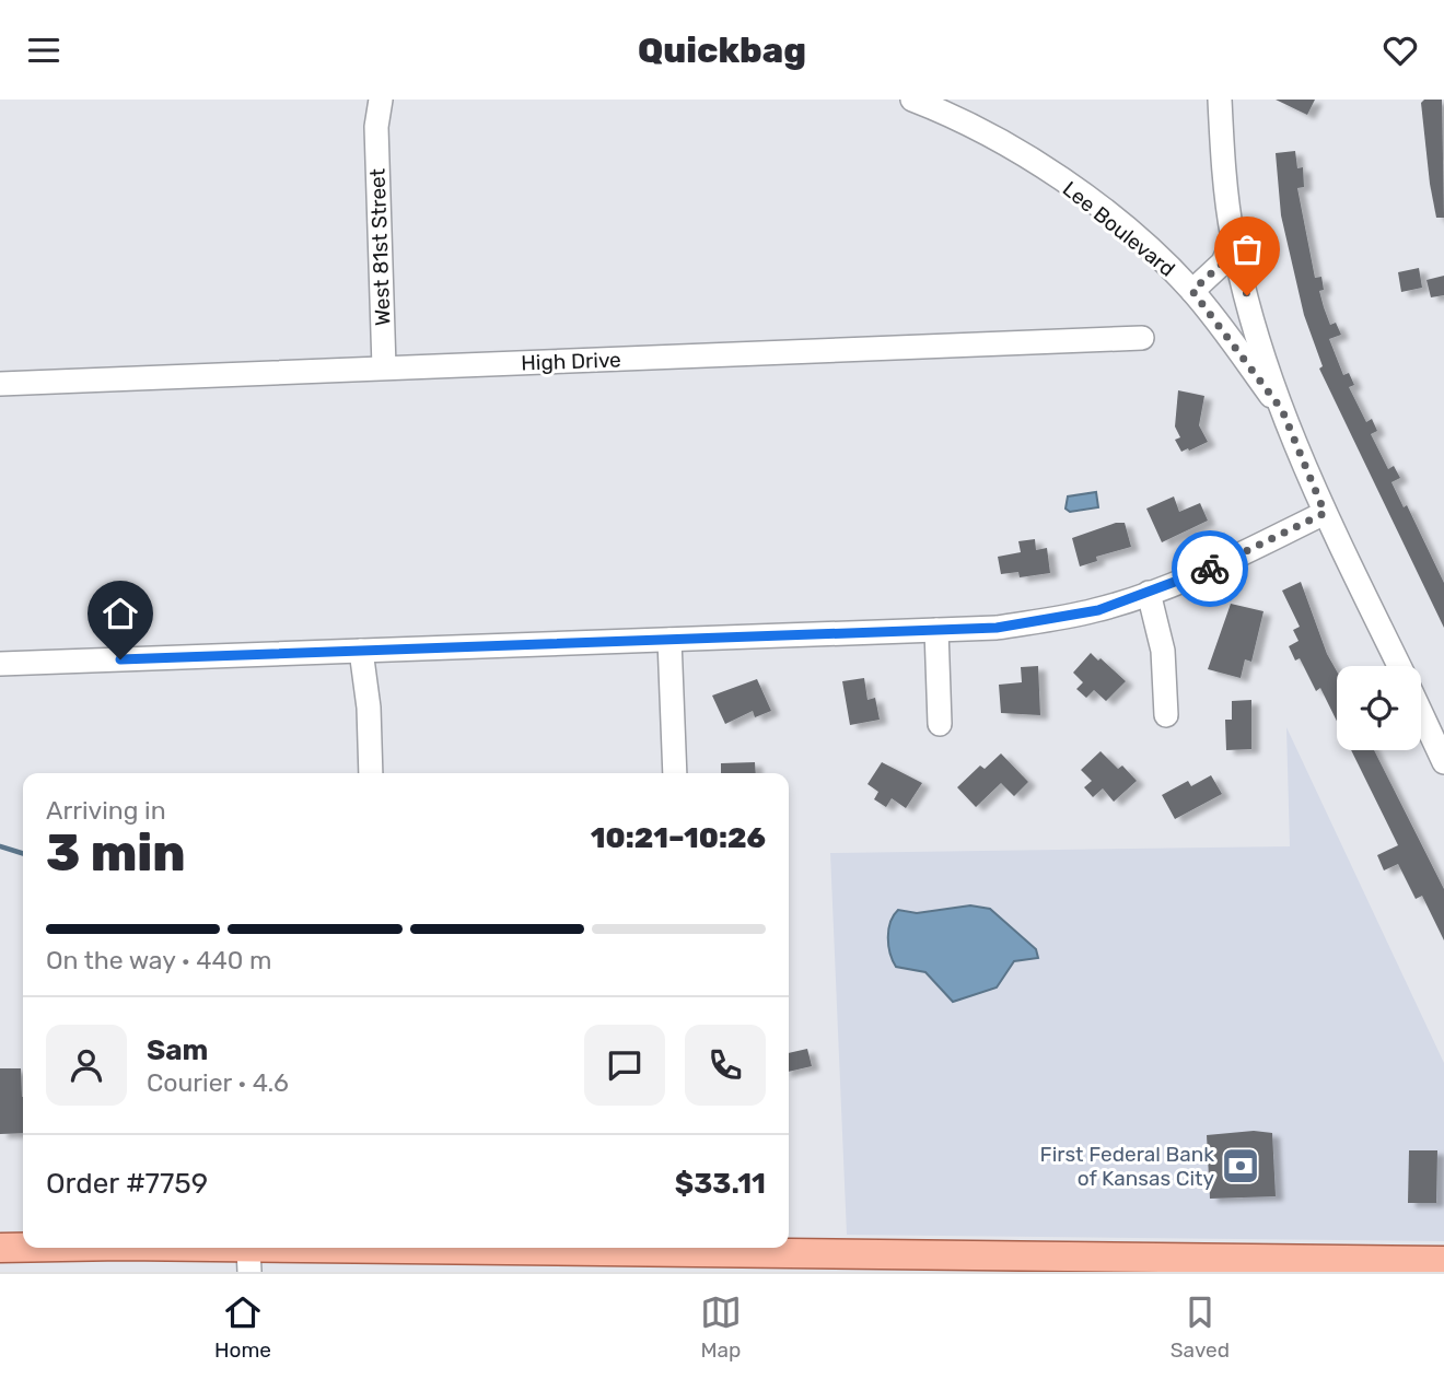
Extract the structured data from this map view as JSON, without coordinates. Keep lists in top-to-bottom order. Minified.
{"streets":{"street":["Lee Boulevard","West 81st Street","High Drive"]},"crossings":[["West 81st Street","High Drive"]],"places":{"bank":["First Federal Bank of Kansas City"]},"page":{"header":"Quickbag","heading":["3 min","Arriving in","10:21–10:26"],"panel":["Sam","Courier · 4.6","Order #7759","$33.11"],"bar":"On the way · 440 m","tabs":["Home","Map","Saved"]}}
